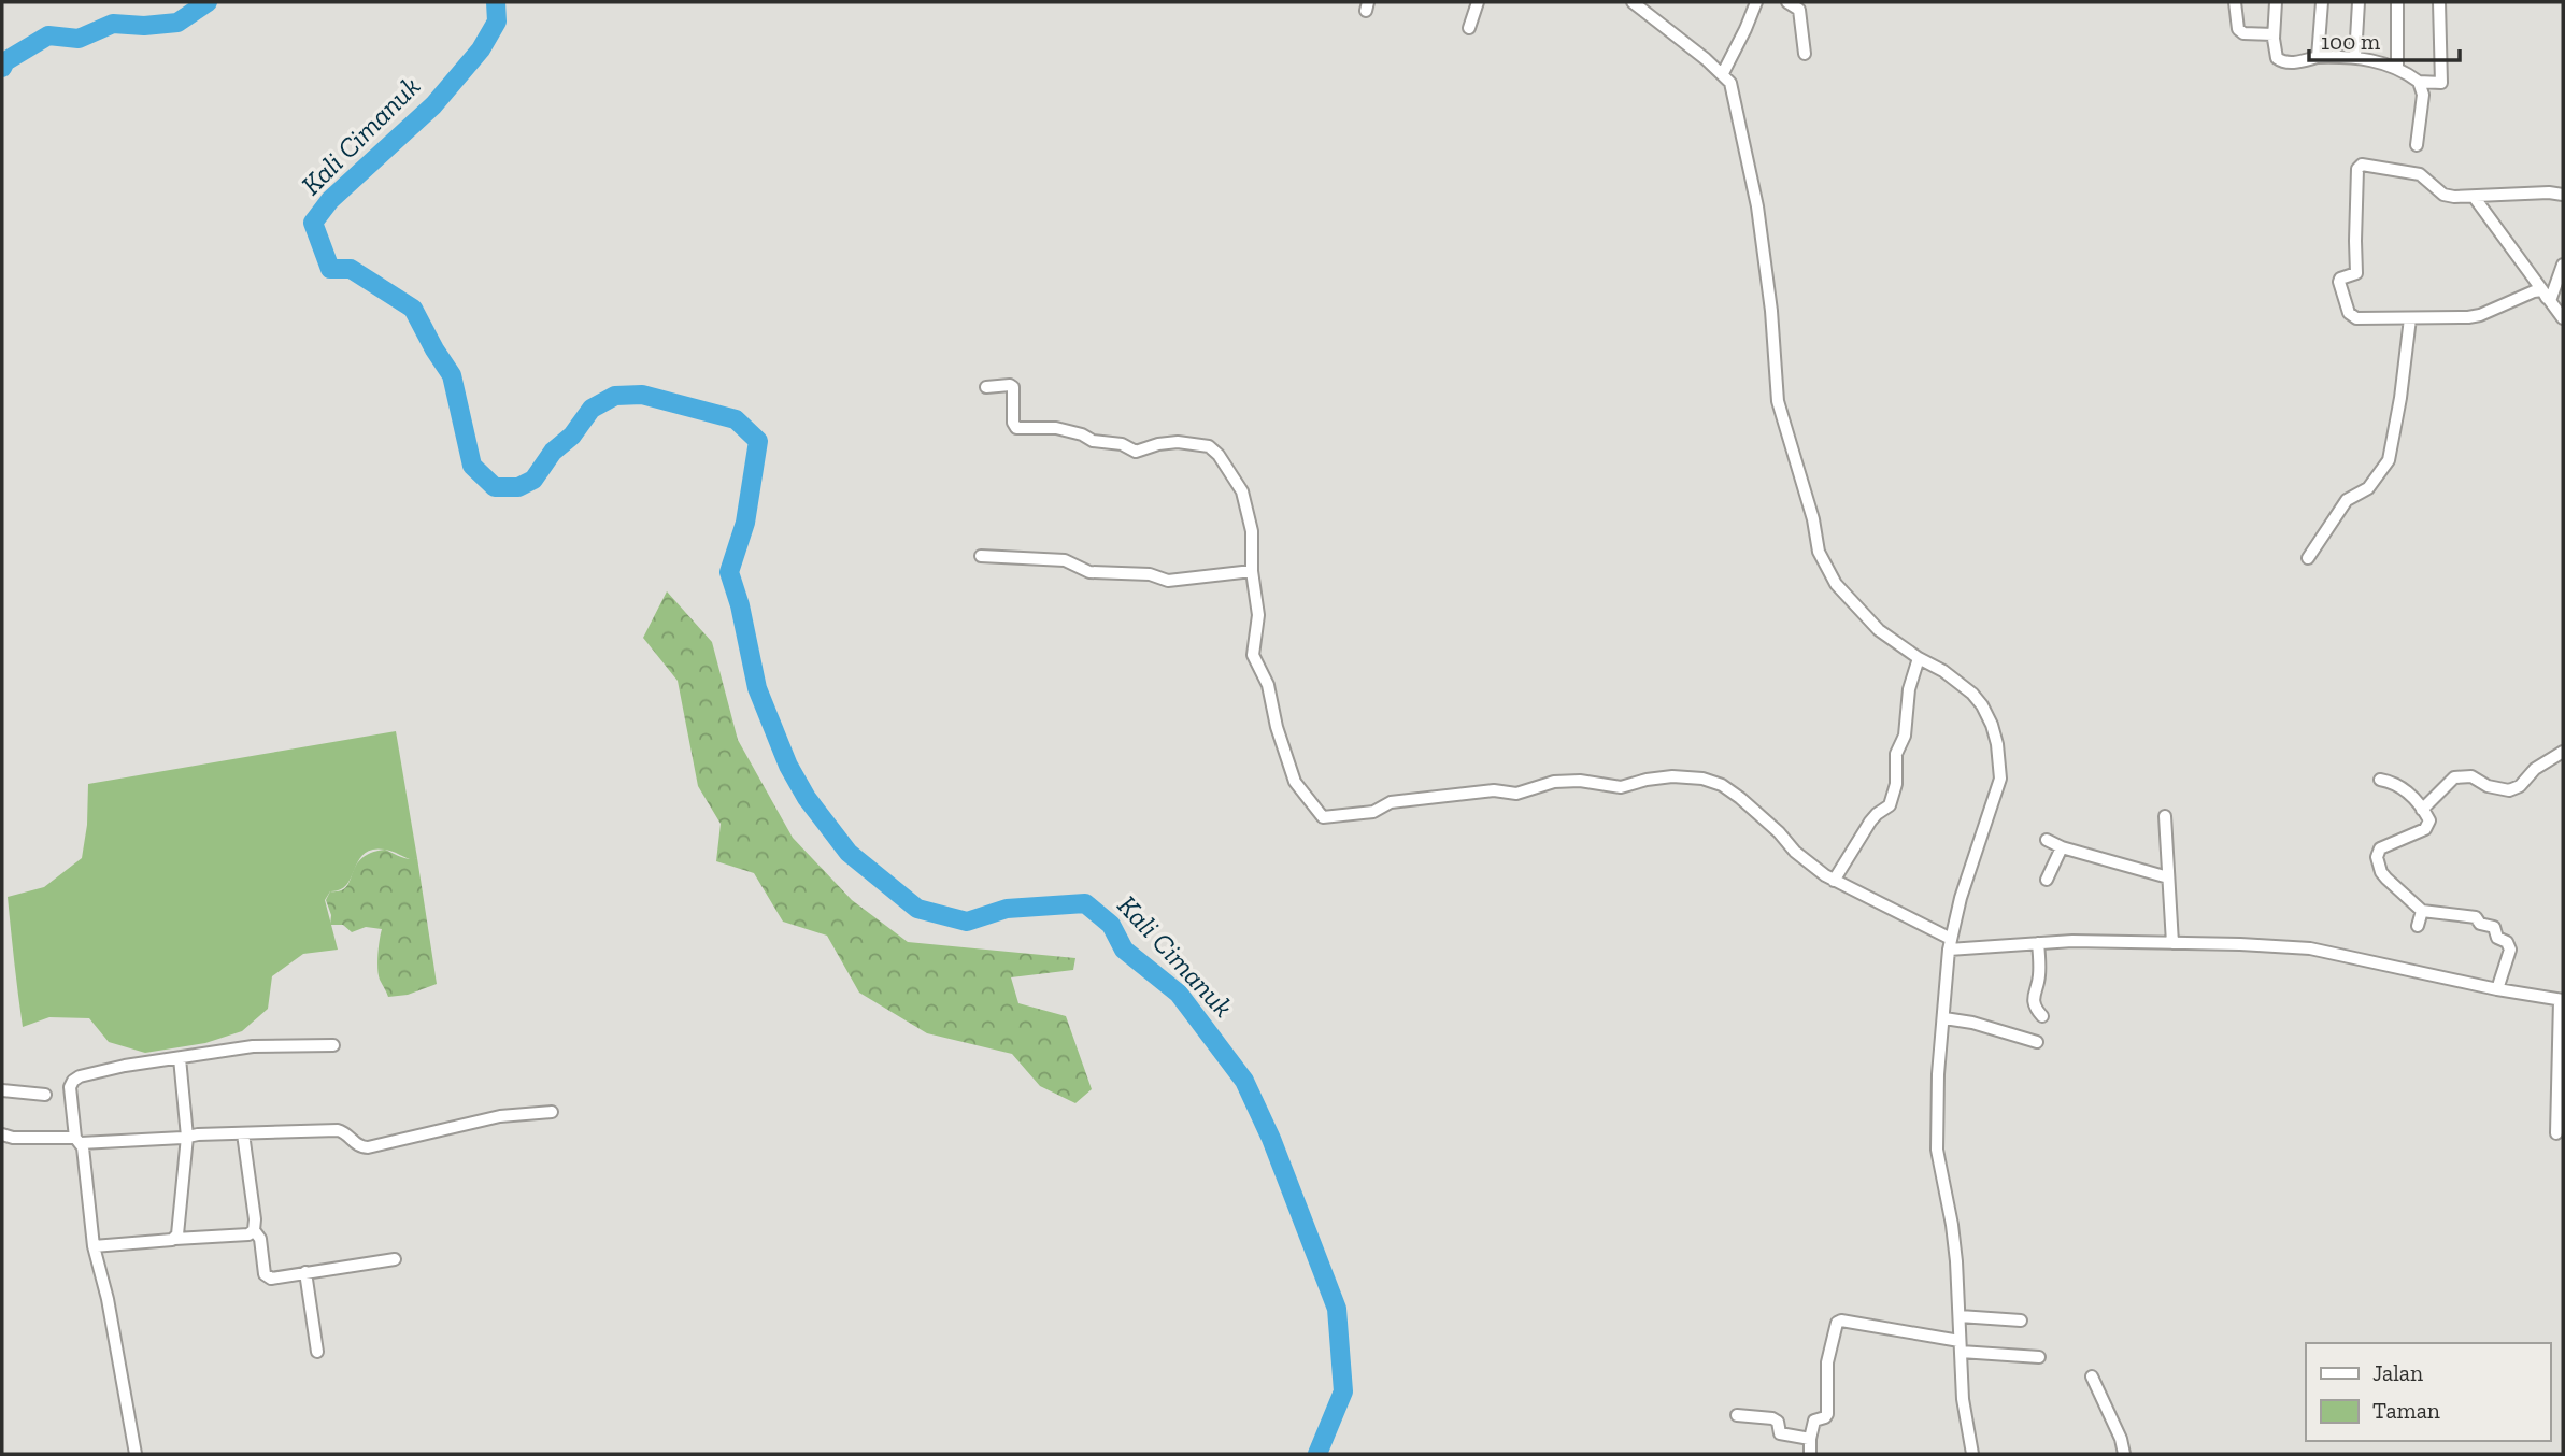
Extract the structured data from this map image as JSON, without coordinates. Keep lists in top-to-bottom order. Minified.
{"water":["Kali Cimanuk"],"legend":["Jalan","Taman"],"scale_bar":"100 m"}
